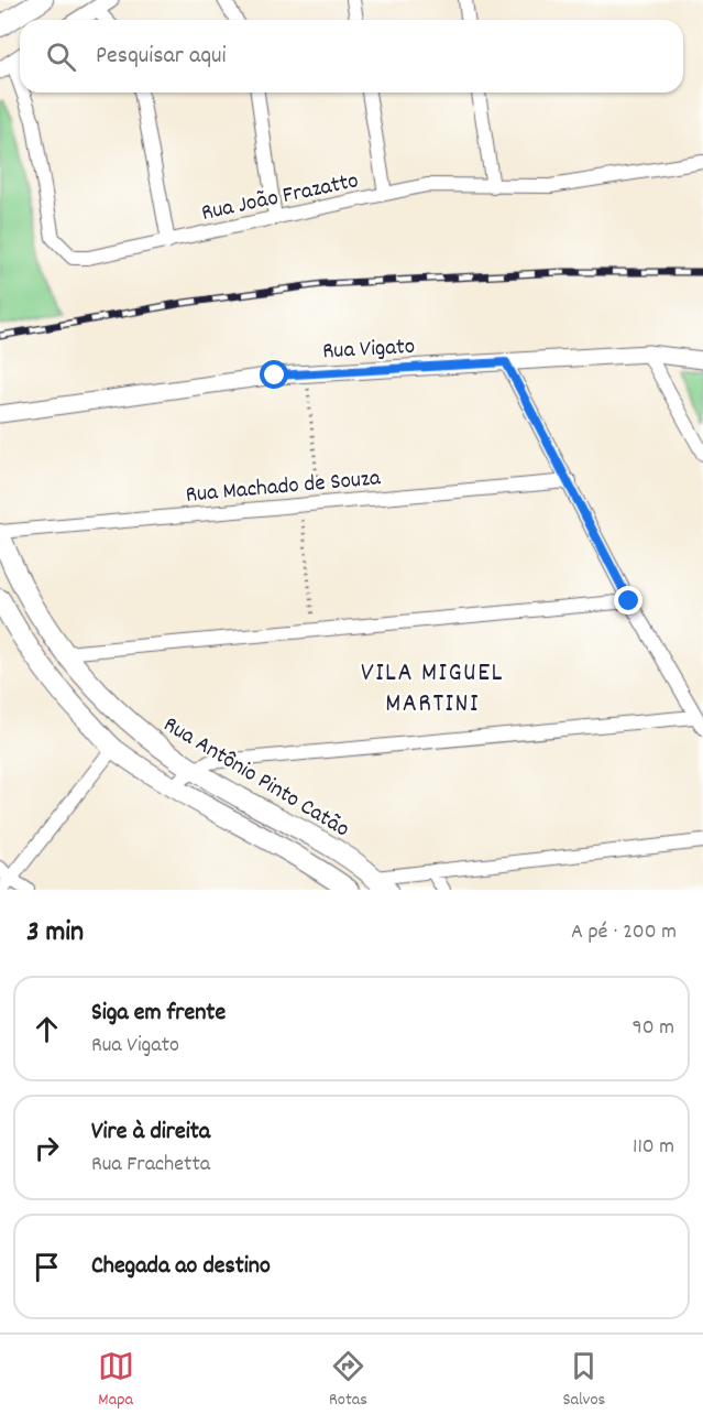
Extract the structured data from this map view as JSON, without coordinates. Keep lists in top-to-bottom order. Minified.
{"streets":{"main road":["Rua Antônio Pinto Catão"],"street":["Rua João Frazatto","Rua Vigato","Rua Machado de Souza"]},"crossings":[["Rua Machado de Souza","Rua Antônio Pinto Catão"]],"districts":["VILA MIGUEL MARTINI"],"page":{"search":"Pesquisar aqui","heading":["3 min","A pé · 200 m"],"list":[["Siga em frente","Rua Vigato","90 m"],["Vire à direita","Rua Frachetta","110 m"],"Chegada ao destino"],"nav":["Mapa","Rotas","Salvos"]}}
